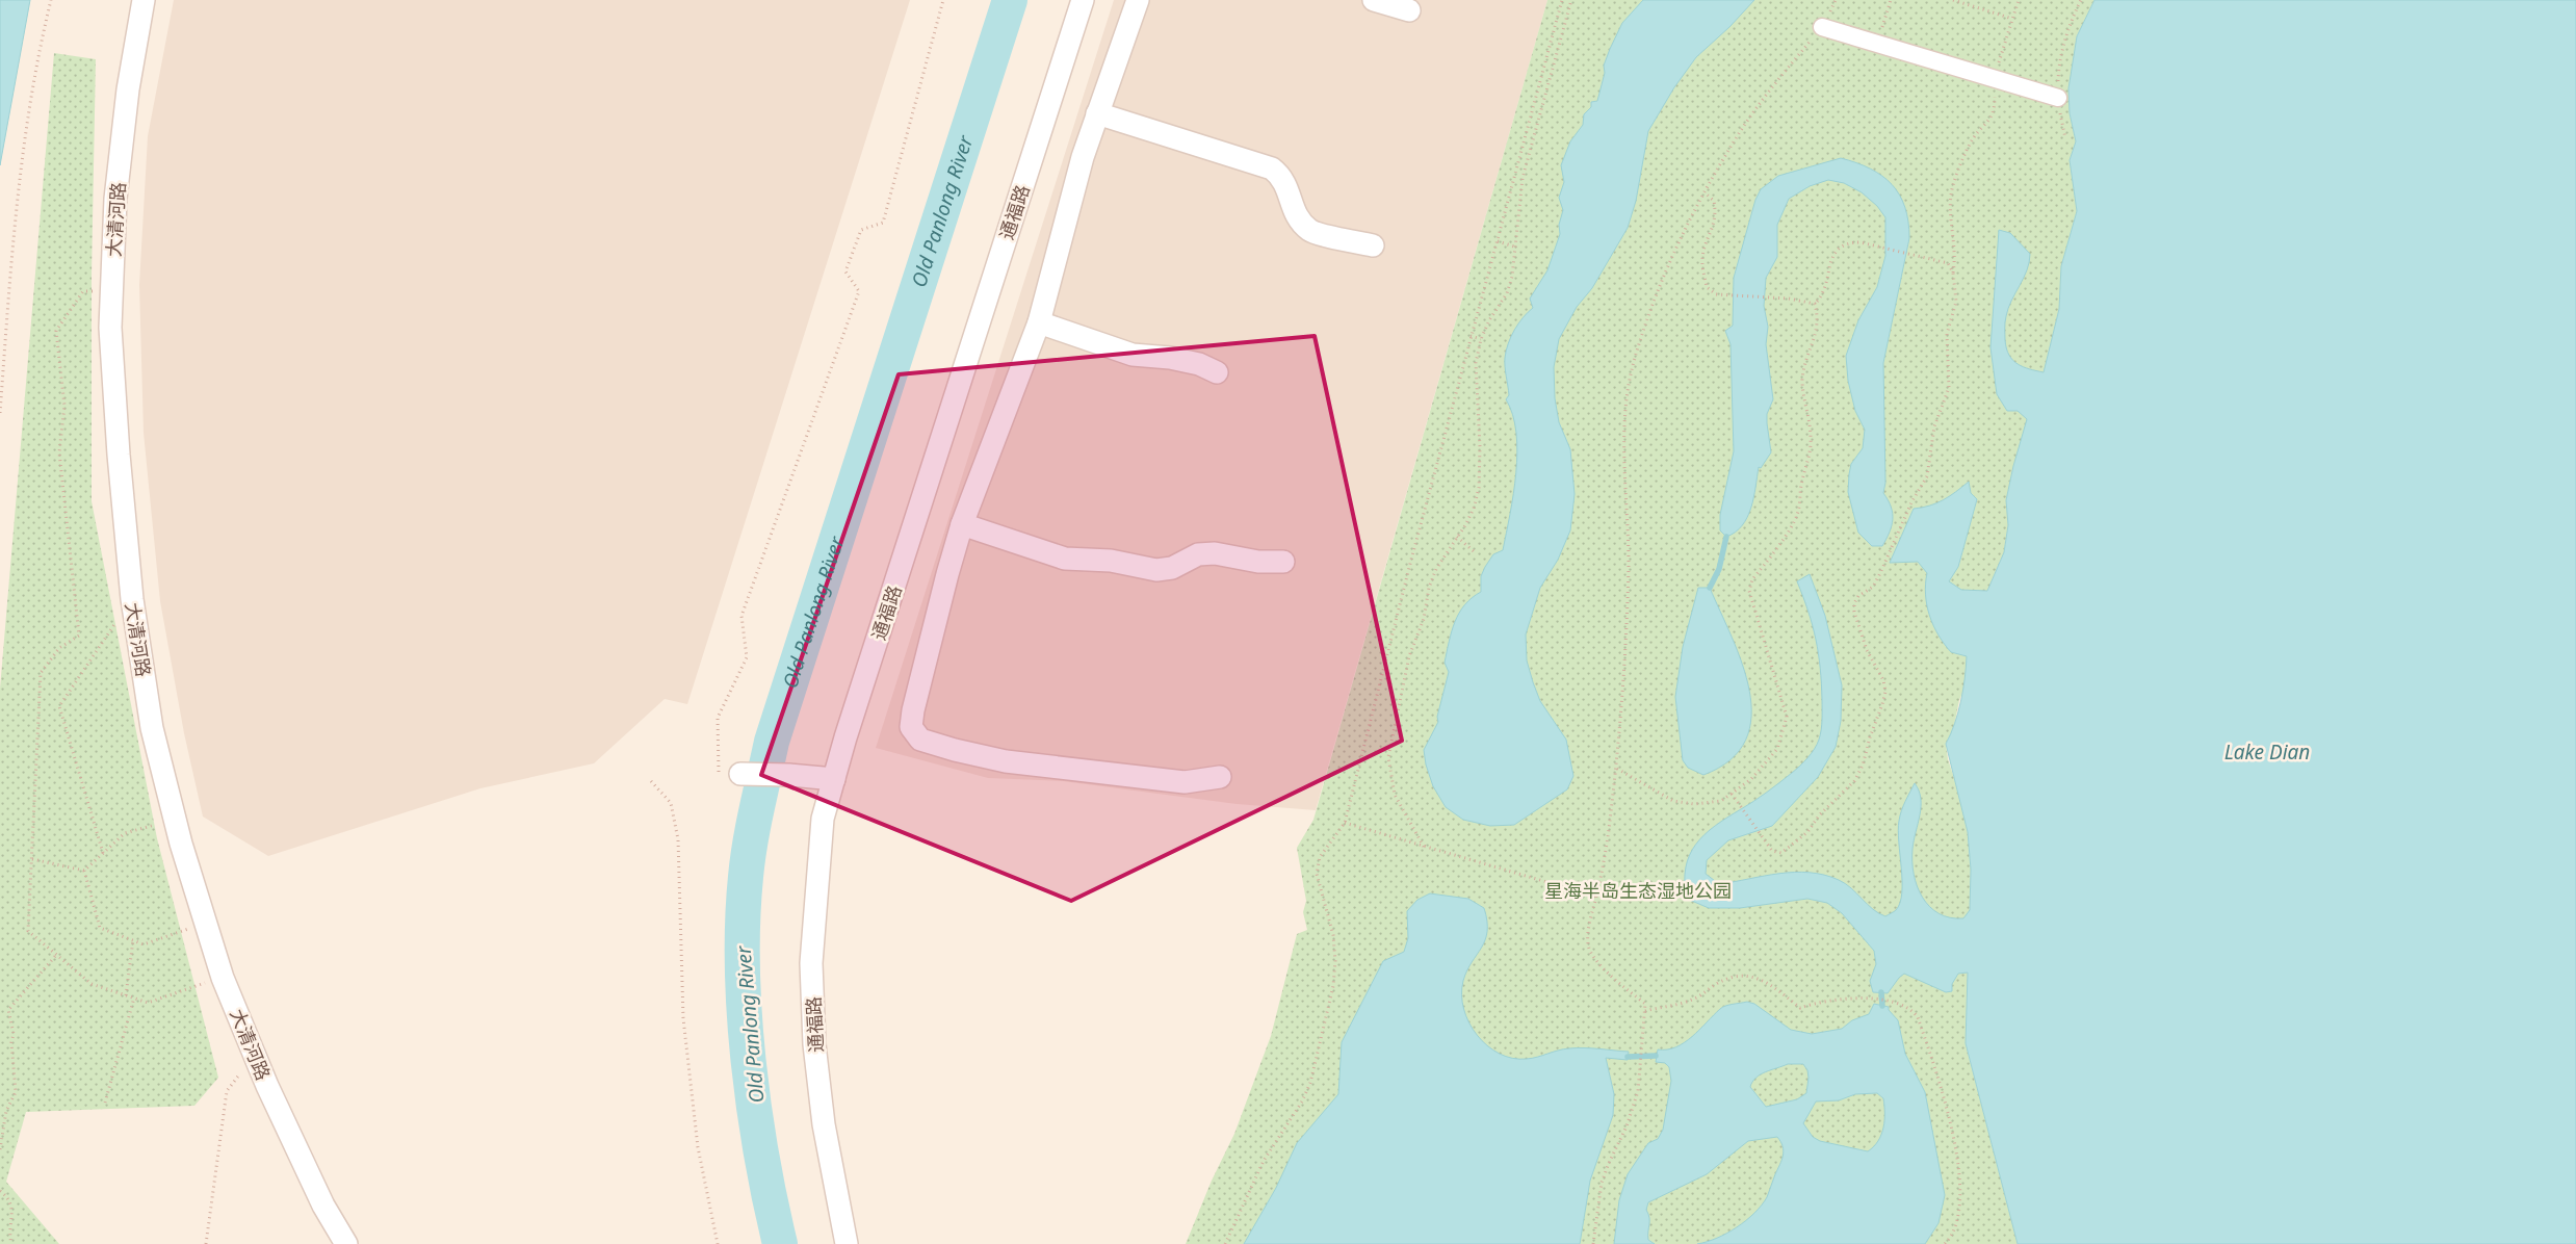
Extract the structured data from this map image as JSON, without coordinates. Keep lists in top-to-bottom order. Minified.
{"streets":{"street":["通福路","大清河路"]},"water":["Old Panlong River","Lake Dian"],"parks":["星海半岛生态湿地公园"]}
